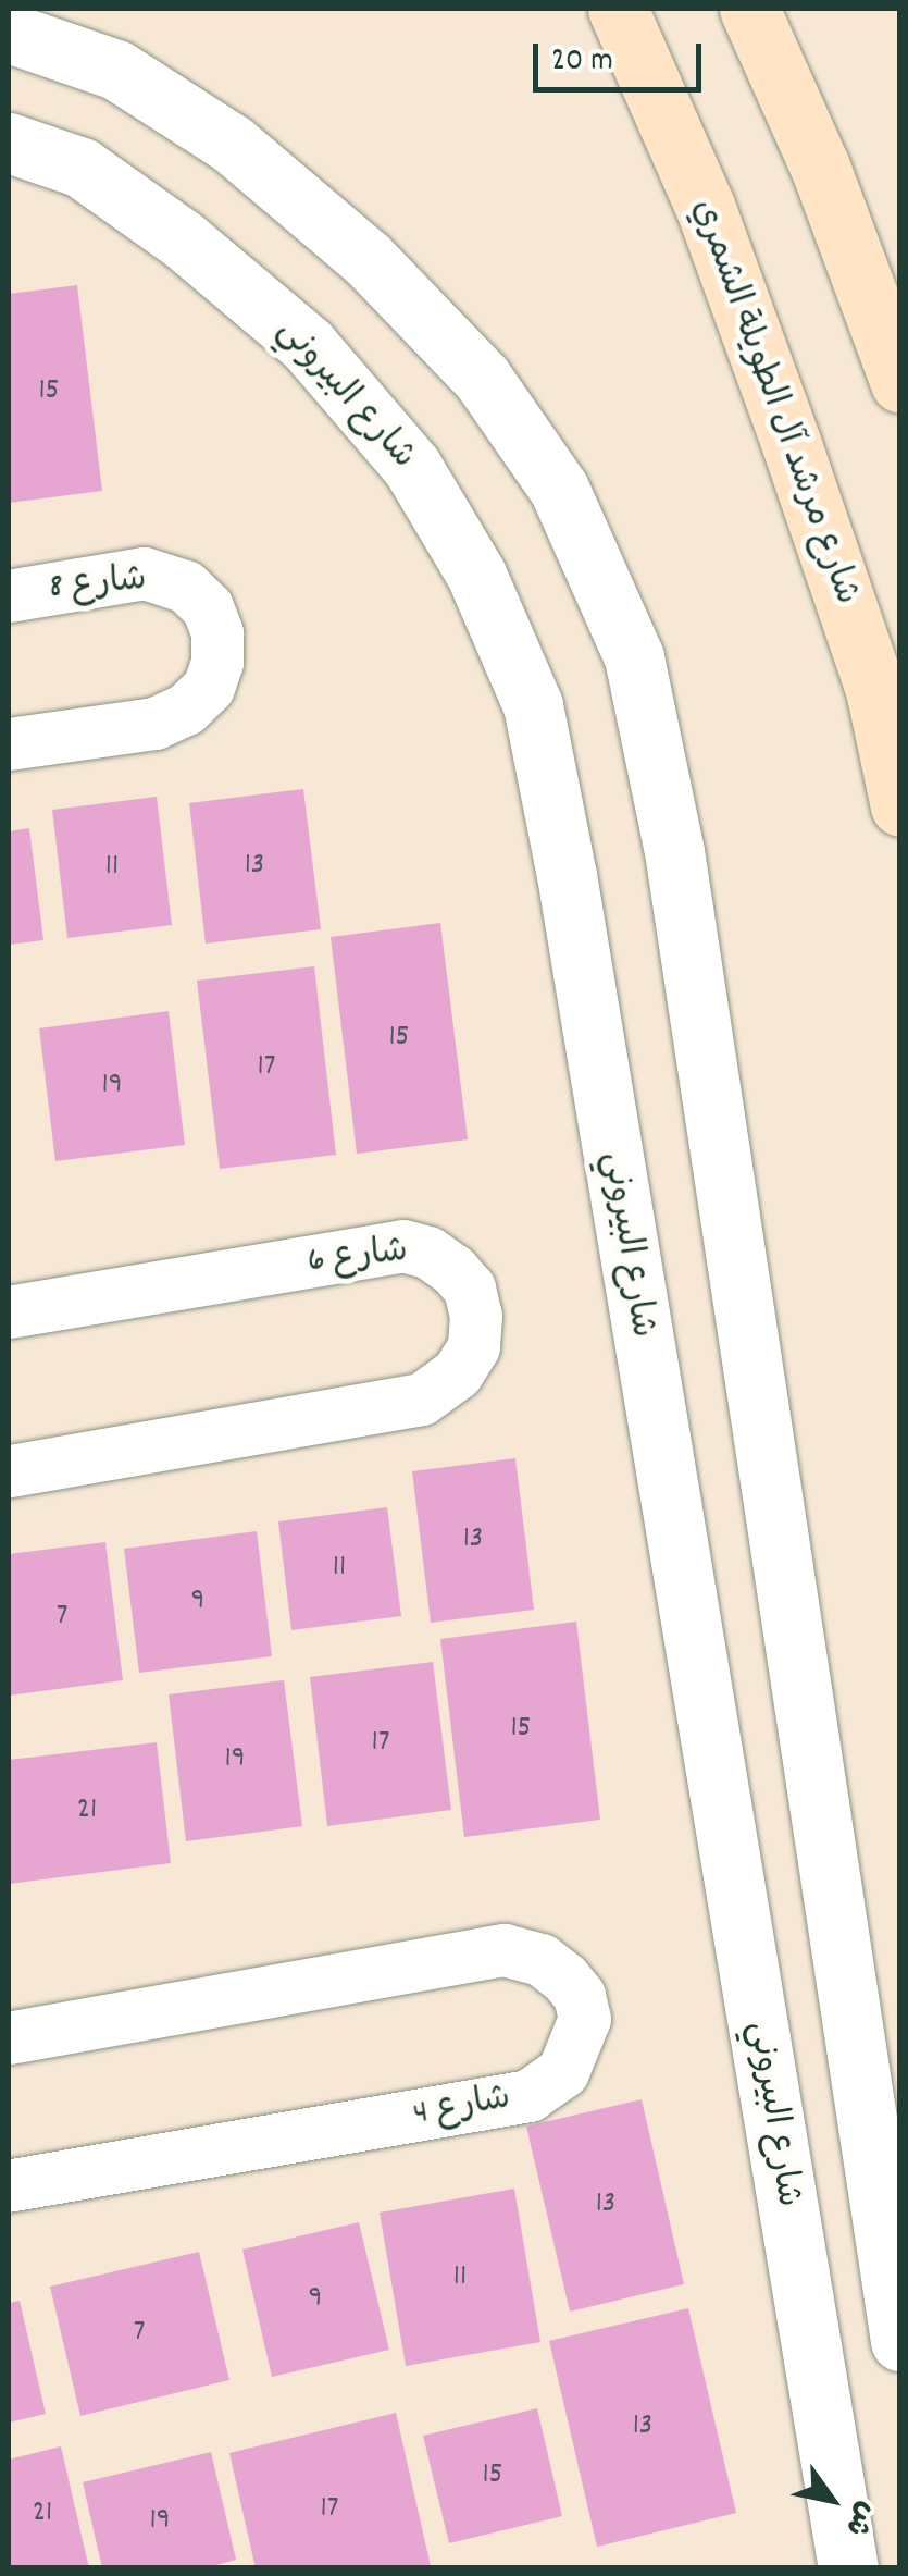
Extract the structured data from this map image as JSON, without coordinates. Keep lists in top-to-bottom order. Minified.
{"streets":{"main road":["شارع مرشد آل الطويلة الشمري"],"street":["شارع البيروني","شارع 8","شارع 6","شارع 4"]},"house_numbers":["15","13","11","15","17","19","13","11","9","7","15","17","19","21","13","11","9","7","13","15","17","21","19"],"scale_bar":"20 m","north":"bottom right"}
